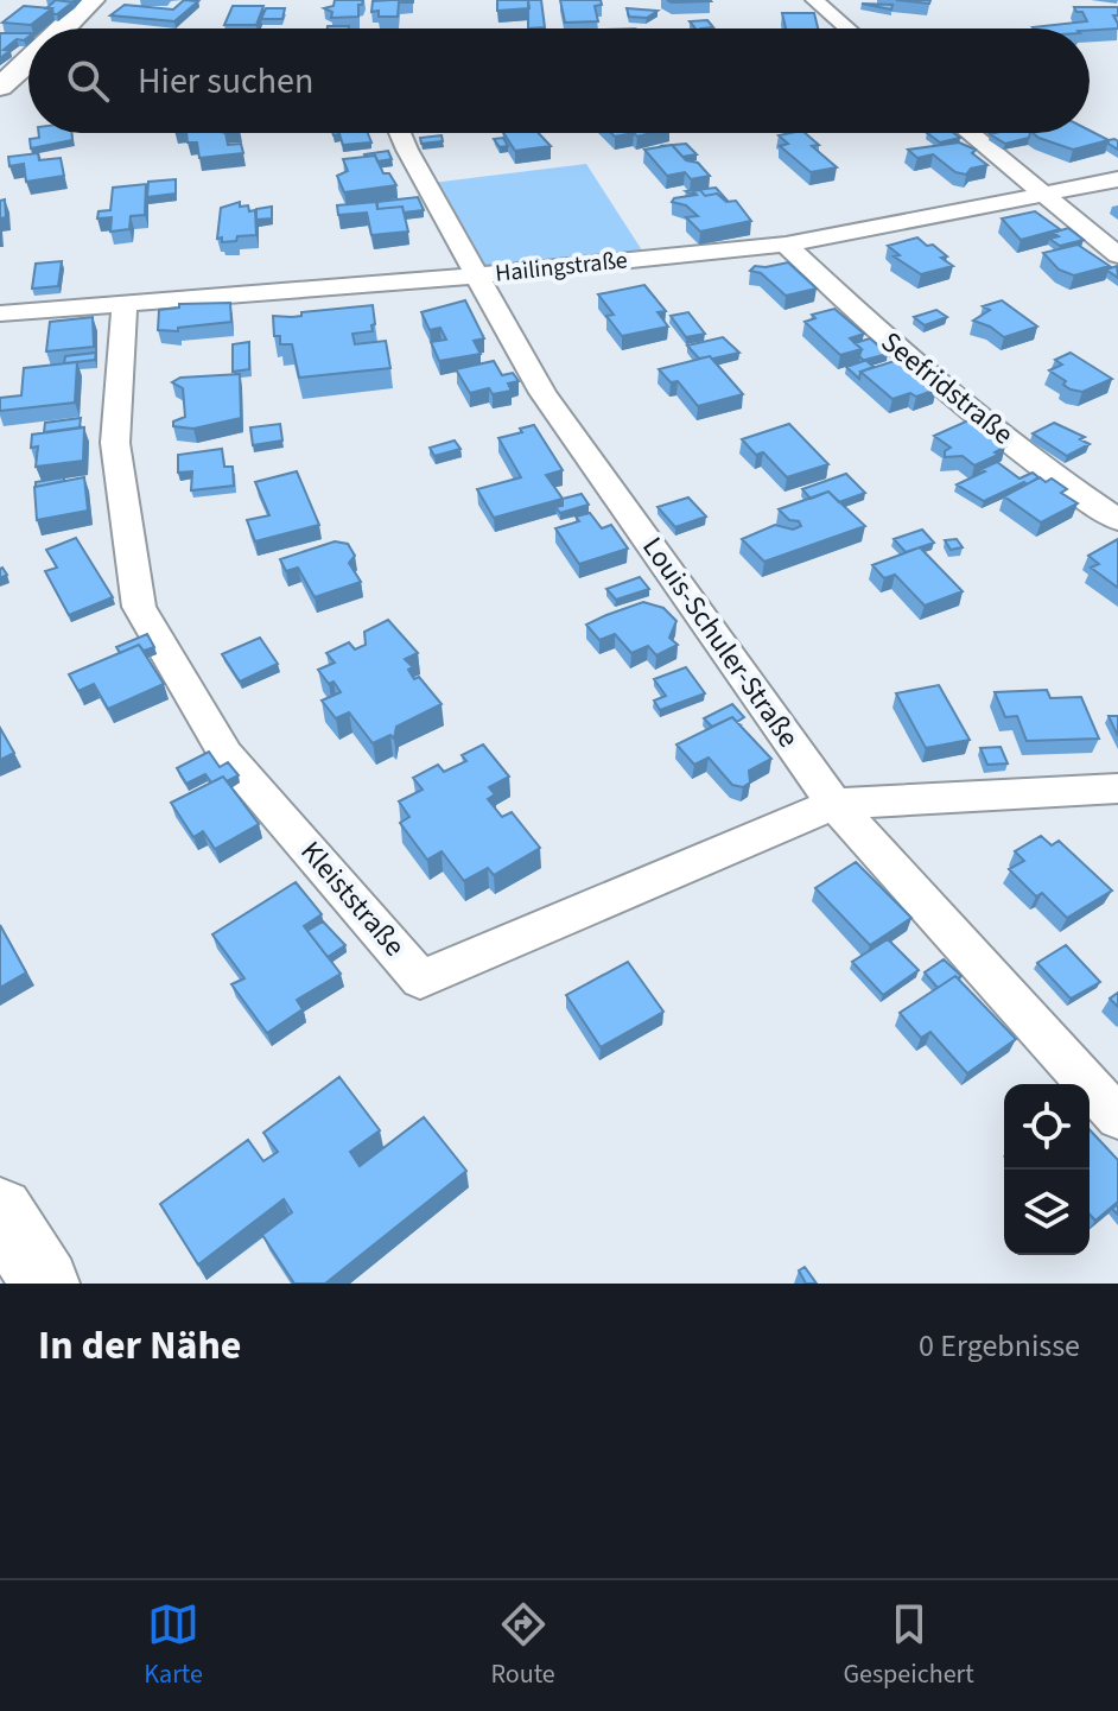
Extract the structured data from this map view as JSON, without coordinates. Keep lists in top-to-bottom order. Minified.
{"streets":{"street":["Hailingstraße","Seefridstraße","Louis-Schuler-Straße","Kleiststraße"]},"crossings":[["Hailingstraße","Seefridstraße"],["Hailingstraße","Louis-Schuler-Straße"],["Hailingstraße","Kleiststraße"],["Louis-Schuler-Straße","Kleiststraße"]],"page":{"search":"Hier suchen","heading":["In der Nähe","0 Ergebnisse"],"nav":["Karte","Route","Gespeichert"]}}
